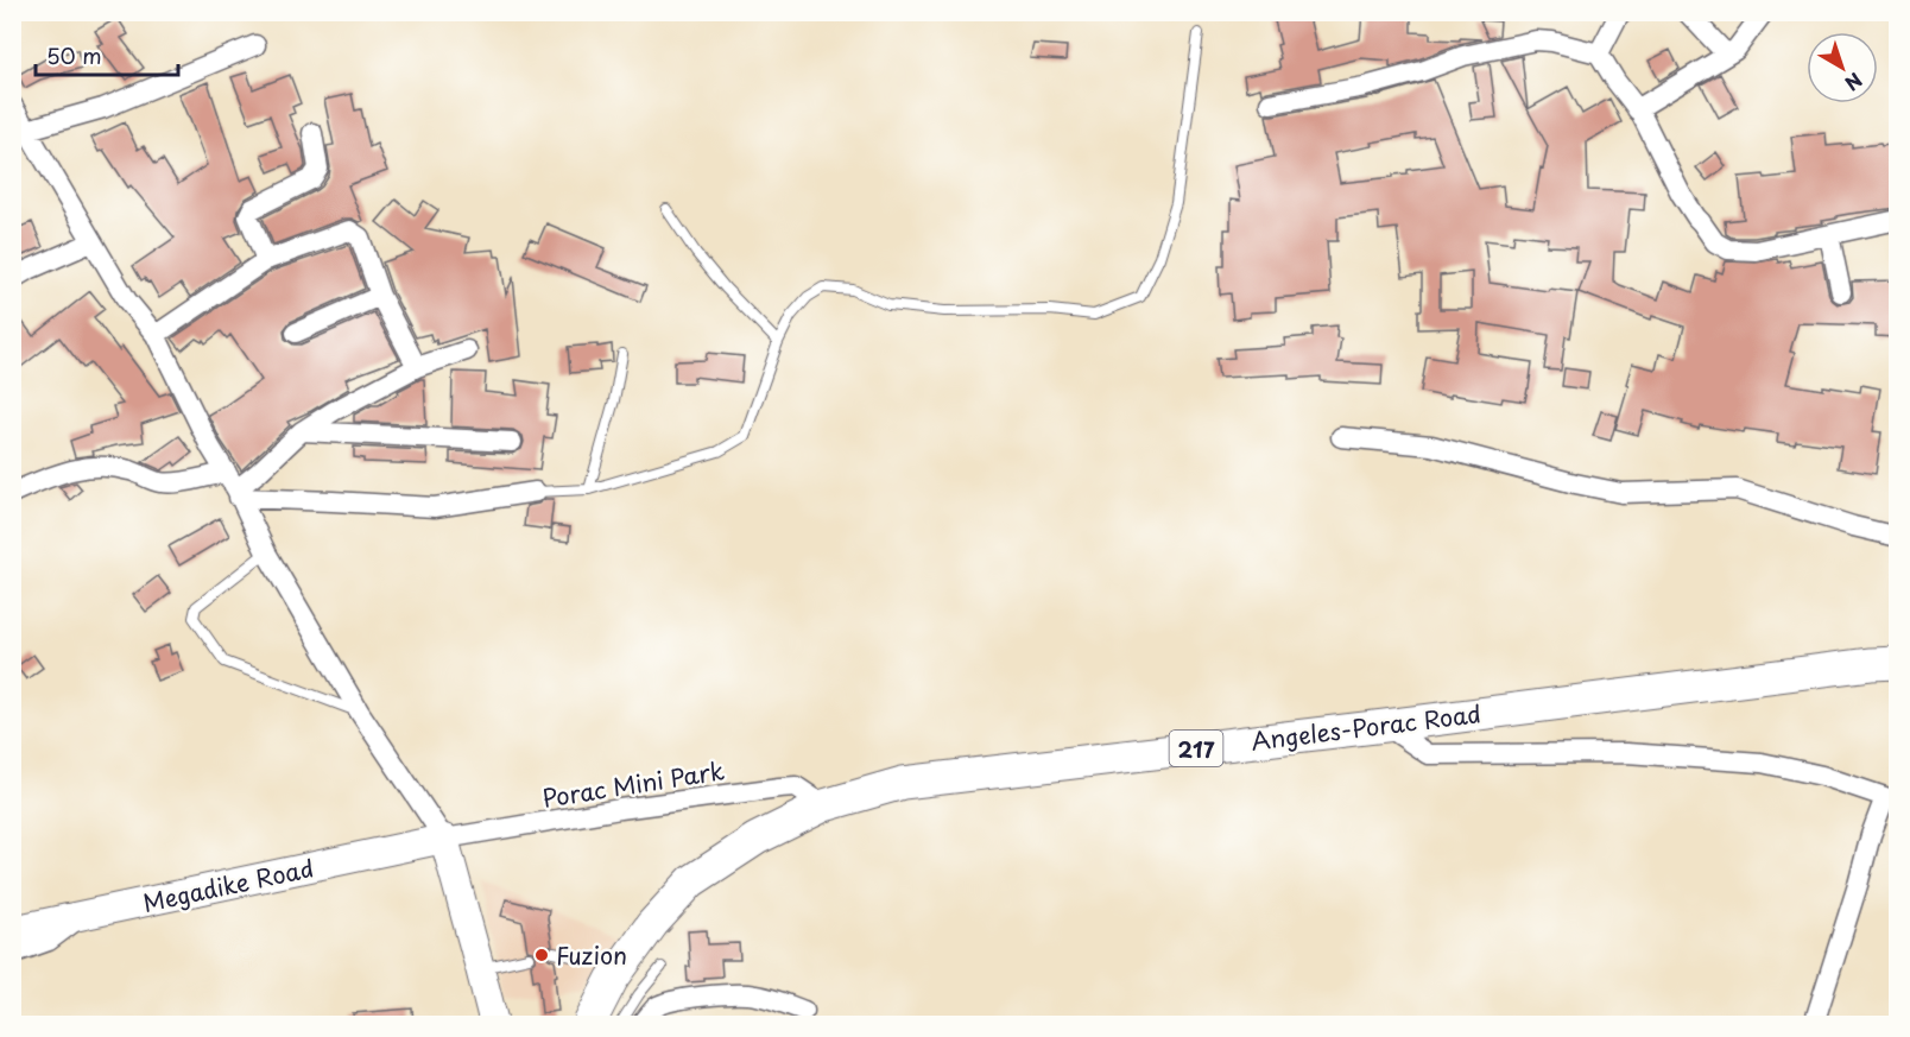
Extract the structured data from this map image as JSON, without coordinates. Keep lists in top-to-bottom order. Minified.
{"streets":{"main road":["Angeles-Porac Road","217","Megadike Road"],"street":["Porac Mini Park"]},"crossings":[["Angeles-Porac Road","Porac Mini Park"],["Porac Mini Park","Megadike Road"]],"places":["Fuzion"],"scale_bar":"50 m","north":"bottom right"}
